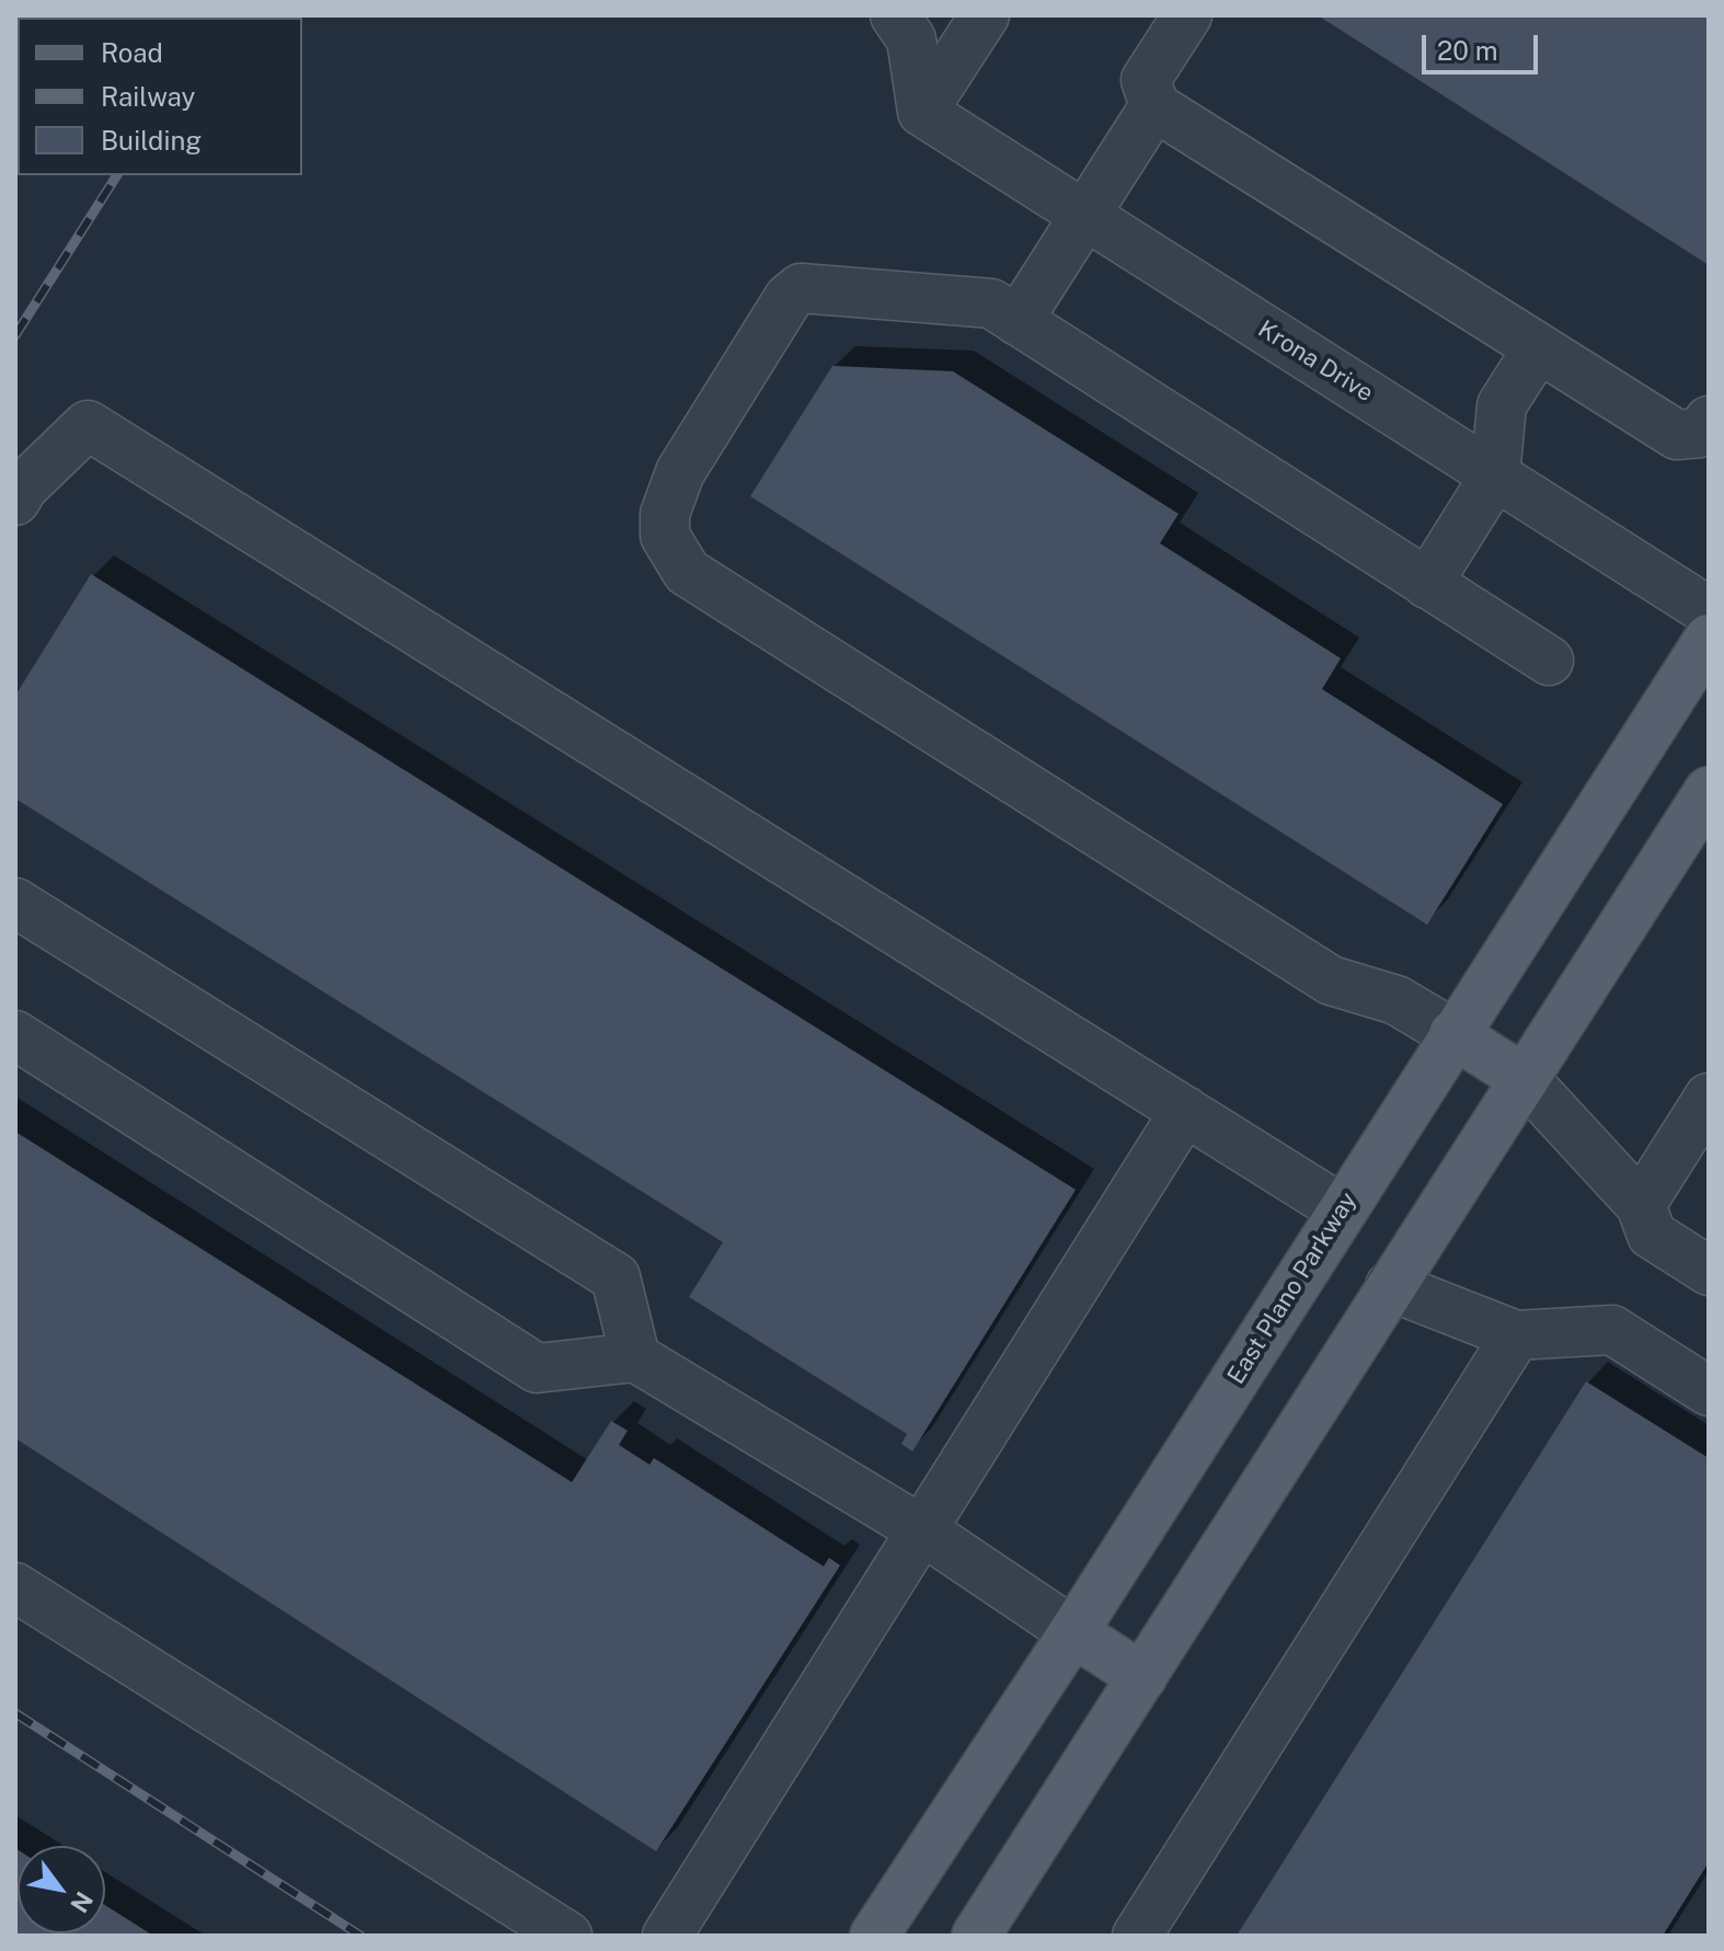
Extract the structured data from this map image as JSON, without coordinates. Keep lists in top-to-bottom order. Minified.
{"streets":{"main road":["East Plano Parkway"],"street":["Krona Drive"]},"legend":["Road","Railway","Building"],"scale_bar":"20 m","north":"bottom right"}
